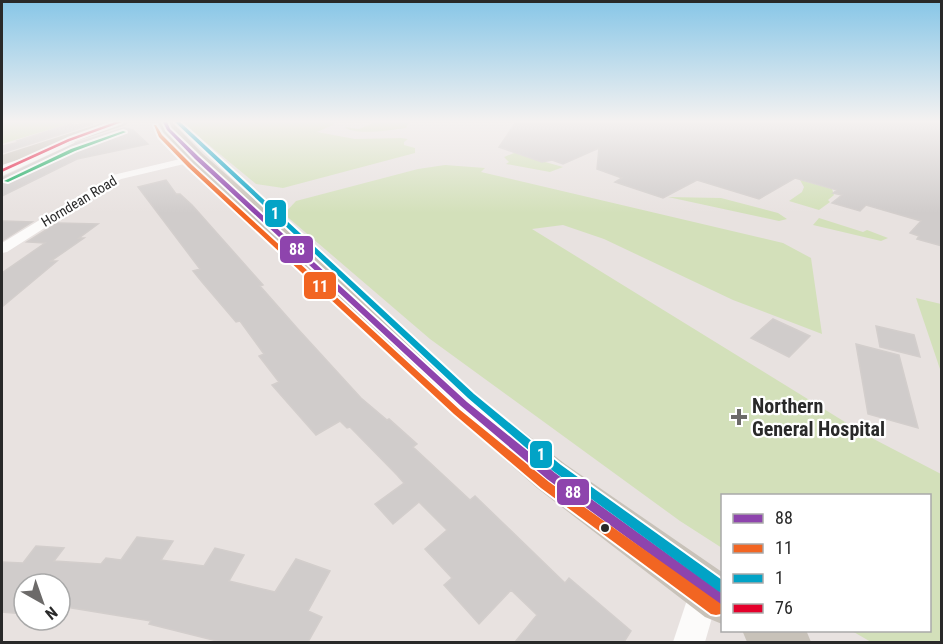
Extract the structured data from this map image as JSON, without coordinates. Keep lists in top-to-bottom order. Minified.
{"streets":{"street":["Horndean Road"]},"places":{"health":["Northern General Hospital"]},"lines":["transit line 88","transit line 11","transit line 1","transit line 76"],"legend":["88","11","1","76"],"north":"bottom right"}
